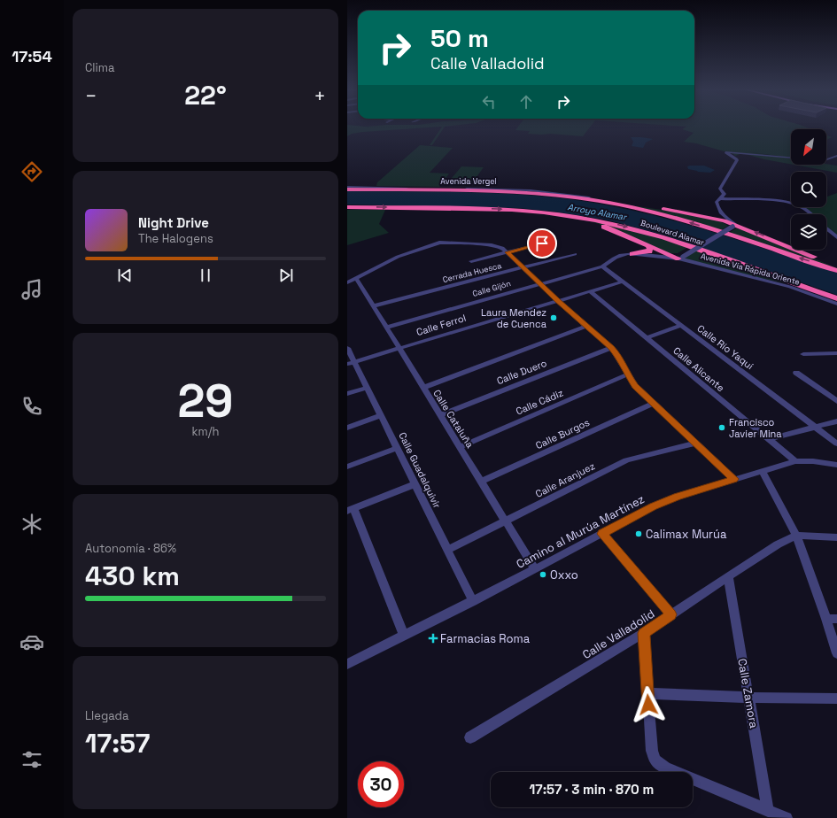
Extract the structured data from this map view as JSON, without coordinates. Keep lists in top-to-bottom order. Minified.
{"streets":{"highway":["Boulevard Alamar"],"street":["Avenida Vergel","Avenida Vía Rápida Oriente","Cerrada Huesca","Calle Gijón","Calle Ferrol","Calle Río Yaqui","Calle Alicante","Calle Duero","Calle Cádiz","Calle Cataluña","Calle Burgos","Calle Guadalquivir","Calle Aranjuez","Camino al Murúa Martínez","Calle Valladolid","Calle Zamora"]},"crossings":[["Avenida Vía Rápida Oriente","Calle Gijón"],["Cerrada Huesca","Calle Cataluña"],["Calle Gijón","Calle Río Yaqui"],["Calle Gijón","Calle Cataluña"],["Calle Ferrol","Calle Río Yaqui"],["Calle Ferrol","Calle Alicante"],["Calle Ferrol","Calle Cataluña"],["Calle Ferrol","Calle Guadalquivir"],["Calle Alicante","Camino al Murúa Martínez"],["Calle Duero","Calle Cataluña"],["Calle Cádiz","Calle Cataluña"],["Calle Cataluña","Calle Burgos"],["Calle Cataluña","Calle Aranjuez"],["Calle Cataluña","Camino al Murúa Martínez"],["Calle Guadalquivir","Calle Aranjuez"],["Calle Guadalquivir","Camino al Murúa Martínez"],["Calle Valladolid","Calle Zamora"]],"water":["Arroyo Alamar"],"places":{"other":["Laura Mendez de Cuenca","Francisco Javier Mina","Calimax Murúa","Oxxo"],"health":["Farmacias Roma"]},"north":"bottom left","page":{"tabs":"17:54","tile":["Clima",["29","km/h"],["Autonomía · 86%","430 km"],["Llegada","17:57"]],"turn":["50 m","Calle Valladolid"],"heat":["−","22°","+"],"song":["Night Drive","The Halogens"],"limit":"30","trip":"17:57 · 3 min · 870 m"}}
